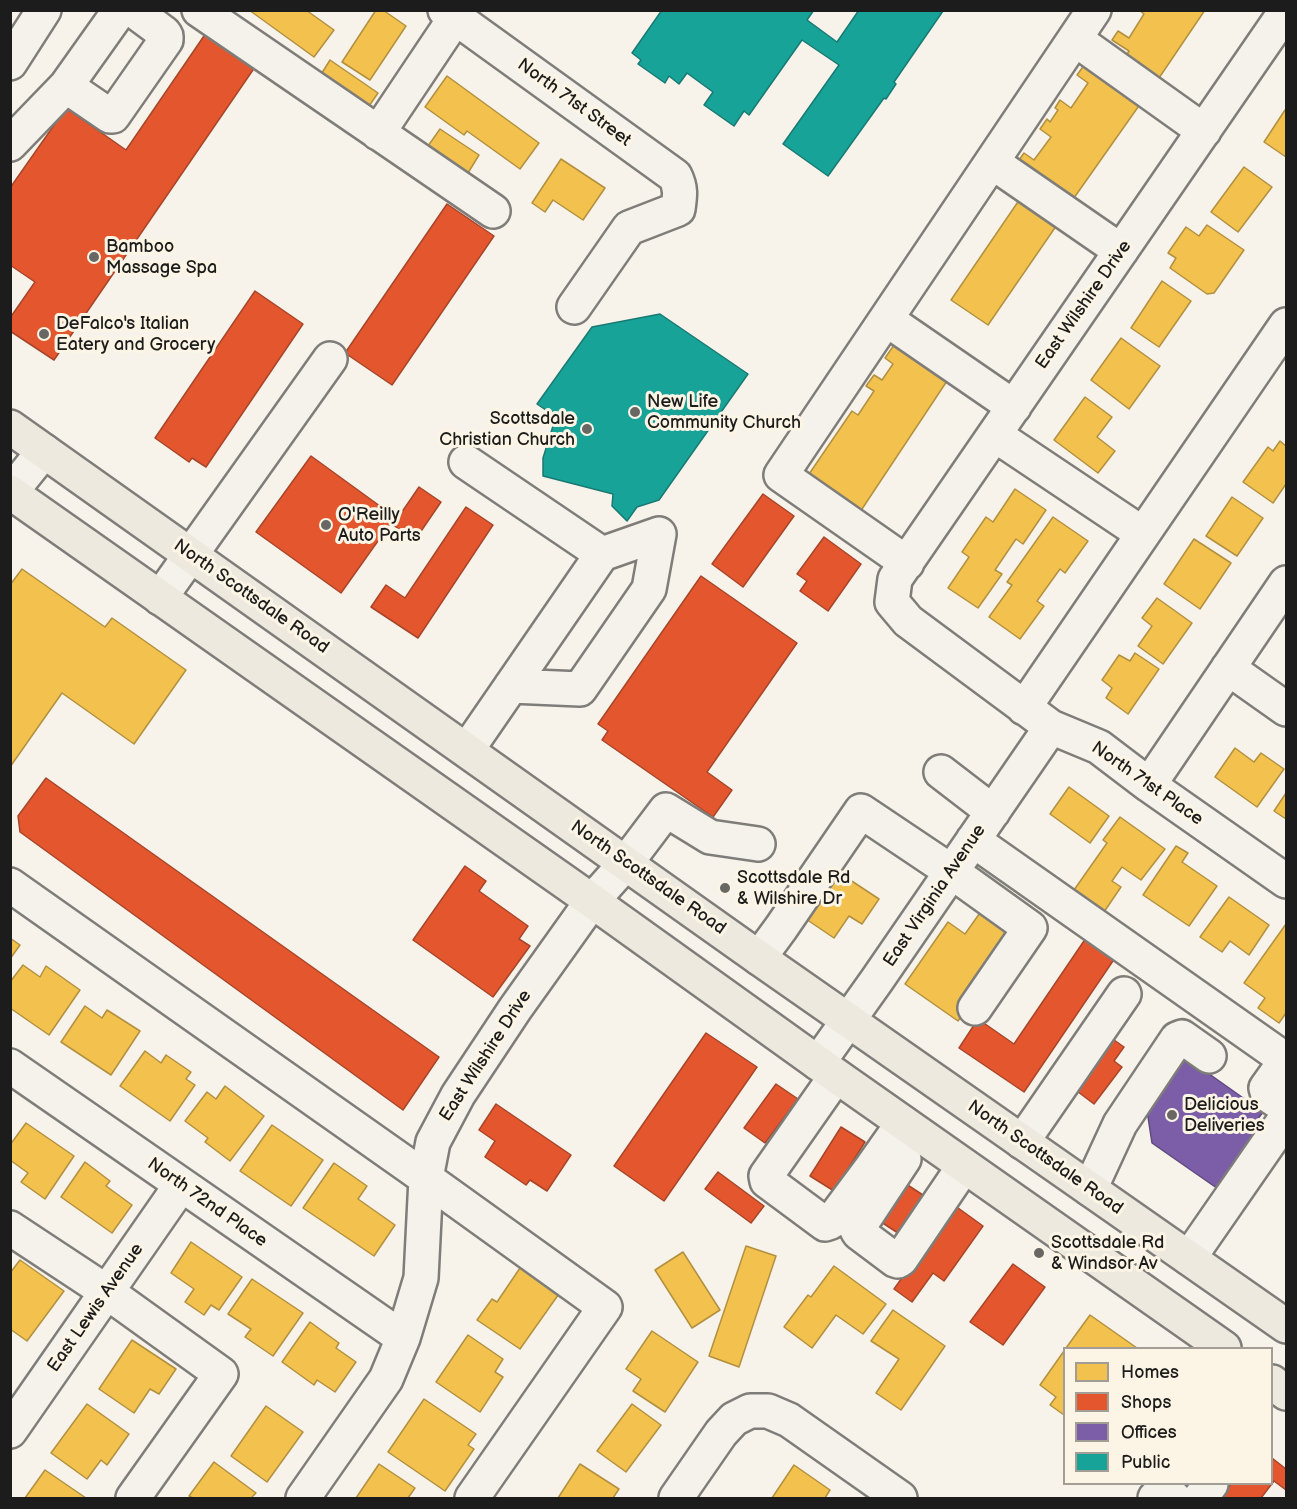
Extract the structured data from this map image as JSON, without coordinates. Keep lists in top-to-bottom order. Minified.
{"streets":{"main road":["North Scottsdale Road"],"street":["North 71st Street","East Wilshire Drive","North 71st Place","East Virginia Avenue","North 72nd Place","East Lewis Avenue"]},"crossings":[["East Wilshire Drive","North Scottsdale Road"],["East Wilshire Drive","North 71st Place"],["East Wilshire Drive","North 72nd Place"],["North Scottsdale Road","East Virginia Avenue"],["North 71st Place","East Virginia Avenue"],["North 72nd Place","East Lewis Avenue"]],"places":["Bamboo Massage Spa","DeFalco's Italian Eatery and Grocery","New Life Community Church","Scottsdale Christian Church","O'Reilly Auto Parts","Scottsdale Rd & Wilshire Dr","Delicious Deliveries","Scottsdale Rd & Windsor Av"],"legend":["Homes","Shops","Offices","Public"]}
